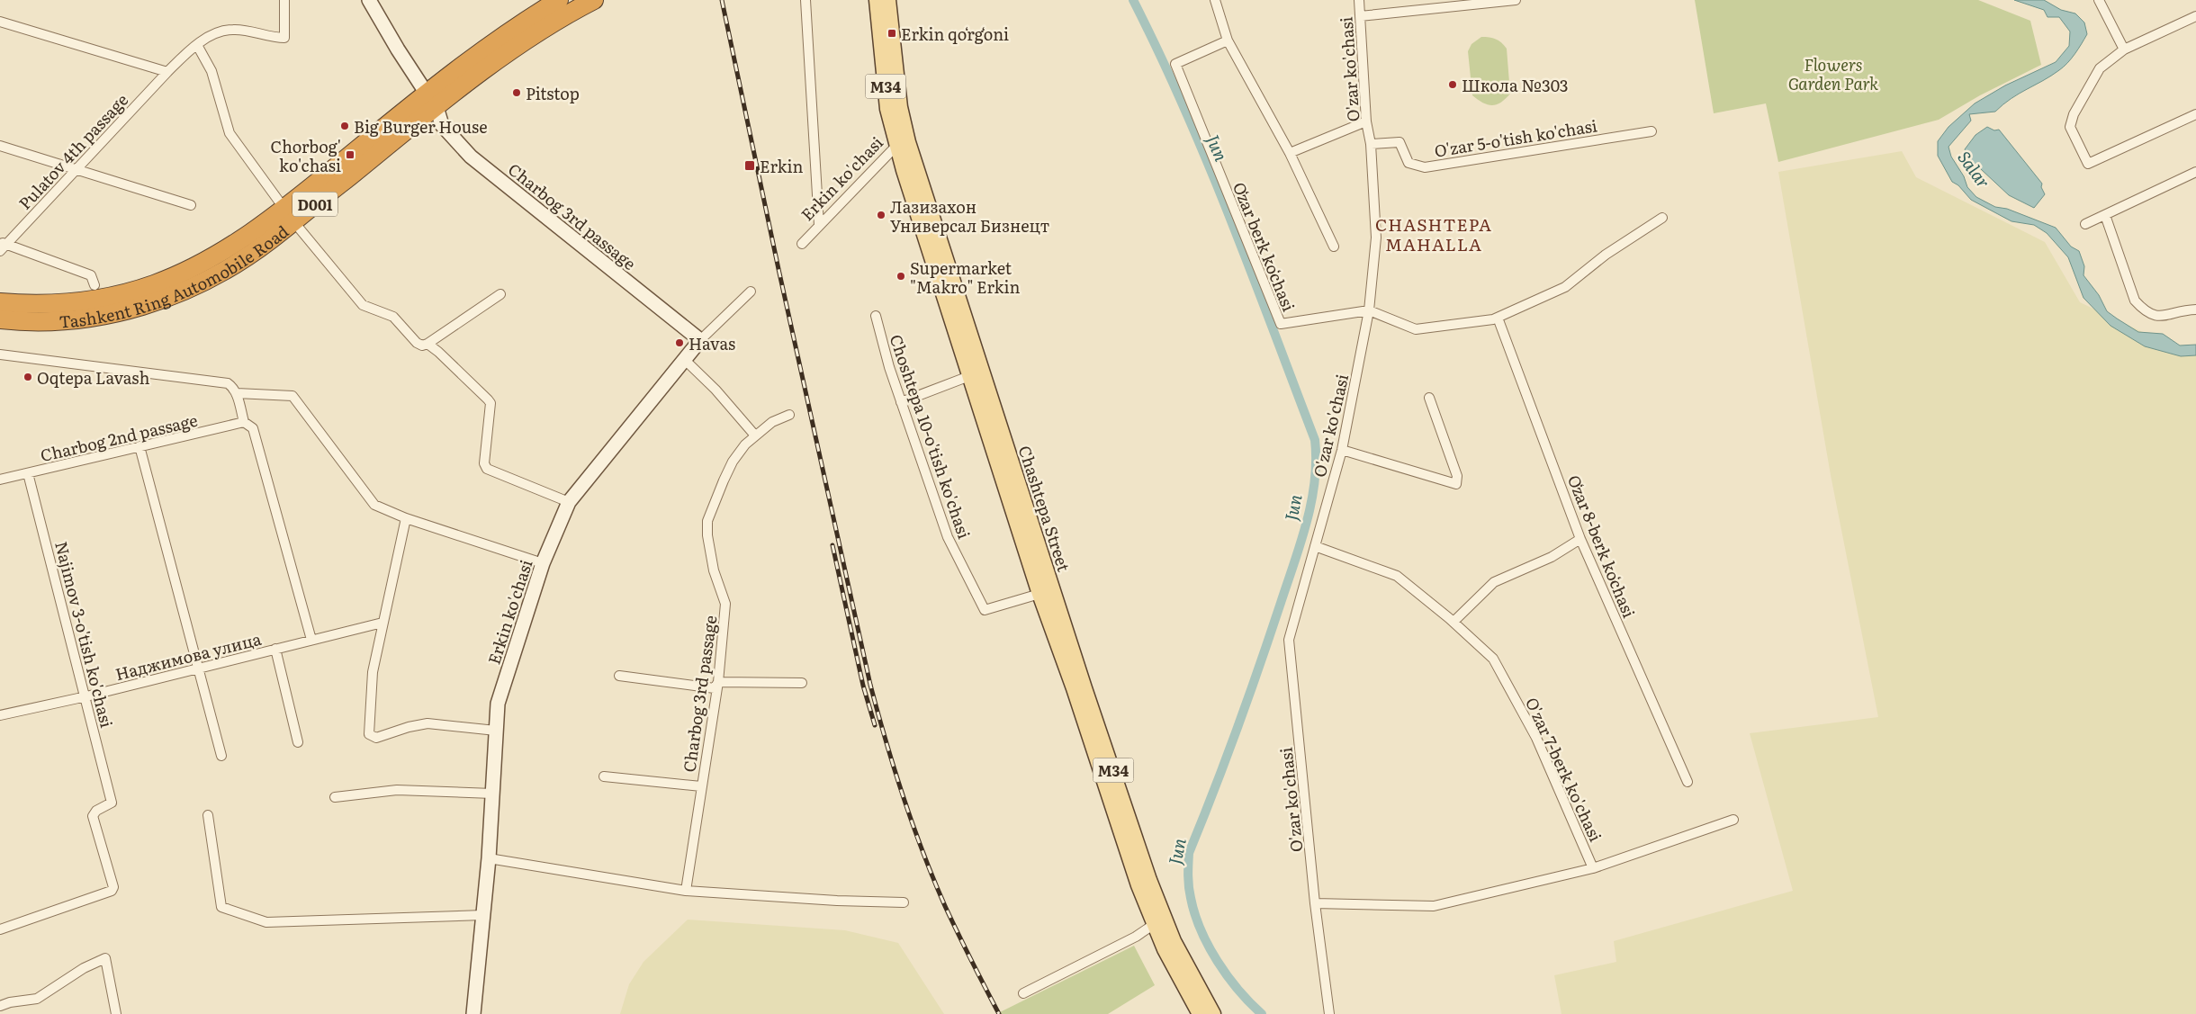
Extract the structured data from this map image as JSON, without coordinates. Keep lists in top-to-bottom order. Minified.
{"streets":{"highway":["D001","Tashkent Ring Automobile Road"],"main road":["M34","Erkin ko'chasi","Charbog 3rd passage","Chashtepa Street"],"street":["O'zar ko'chasi","O'zar 5-o'tish ko'chasi","Pulatov 4th passage","Oʻzar berk koʻchasi","Choshtepa 10-o'tish ko'chasi","Charbog 2nd passage","Oʻzar 8-berk koʻchasi","Najimov 3-o'tish ko'chasi","Наджимова улица","Chаrbog 3rd passage","O'zar 7-berk ko'chasi"]},"crossings":[["O'zar ko'chasi","O'zar 5-o'tish ko'chasi"],["O'zar ko'chasi","Oʻzar berk koʻchasi"],["O'zar ko'chasi","O'zar 7-berk ko'chasi"],["Erkin ko'chasi","Charbog 3rd passage"],["Erkin ko'chasi","Chashtepa Street"],["Charbog 3rd passage","Tashkent Ring Automobile Road"],["Choshtepa 10-o'tish ko'chasi","Chashtepa Street"],["Charbog 2nd passage","Najimov 3-o'tish ko'chasi"],["Najimov 3-o'tish ko'chasi","Наджимова улица"]],"districts":["CHASHTEPA MAHALLA"],"water":["Jun","Salar"],"parks":["Flowers Garden Park"],"places":{"transit":["Erkin qoʻrgʻoni","Chorbog' ko'chasi","Erkin"],"other":["Школа №303","Pitstop","Big Burger House","Лазизахон Универсал Бизнецт","Supermarket \"Makro\" Erkin","Havas","Oqtepa Lavash"]}}
